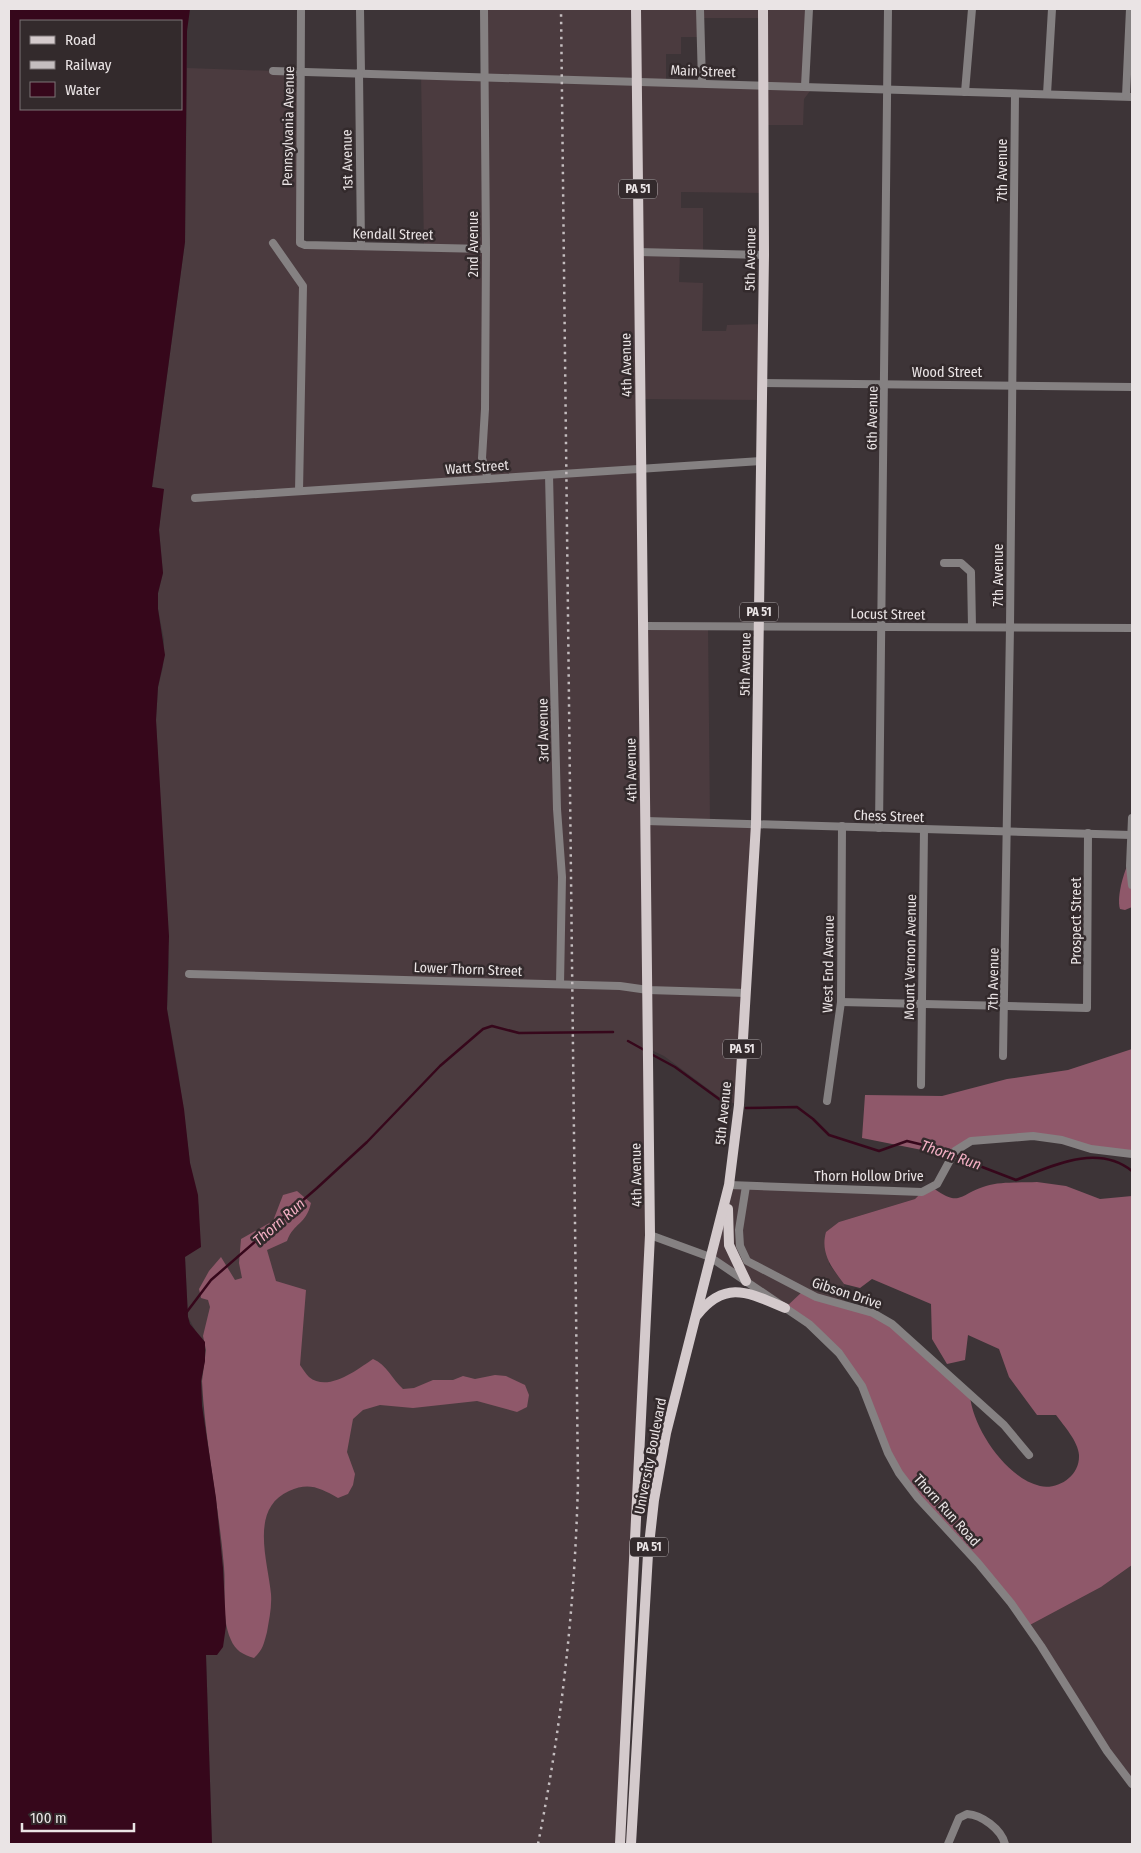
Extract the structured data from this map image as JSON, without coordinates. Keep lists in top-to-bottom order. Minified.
{"streets":{"main road":["PA 51","5th Avenue","4th Avenue","University Boulevard"],"street":["Main Street","Pennsylvania Avenue","1st Avenue","7th Avenue","Kendall Street","2nd Avenue","Wood Street","6th Avenue","Watt Street","Locust Street","3rd Avenue","Chess Street","Prospect Street","Mount Vernon Avenue","West End Avenue","Lower Thorn Street","Thorn Hollow Drive","Gibson Drive","Thorn Run Road"]},"crossings":[["Main Street","Pennsylvania Avenue"],["Main Street","1st Avenue"],["Main Street","7th Avenue"],["Main Street","2nd Avenue"],["Main Street","5th Avenue"],["Main Street","4th Avenue"],["Main Street","6th Avenue"],["Pennsylvania Avenue","Kendall Street"],["1st Avenue","Kendall Street"],["7th Avenue","Wood Street"],["7th Avenue","Locust Street"],["7th Avenue","Chess Street"],["7th Avenue","Prospect Street"],["Kendall Street","2nd Avenue"],["2nd Avenue","Watt Street"],["5th Avenue","Wood Street"],["5th Avenue","Watt Street"],["5th Avenue","Locust Street"],["5th Avenue","Chess Street"],["5th Avenue","Lower Thorn Street"],["5th Avenue","Thorn Hollow Drive"],["5th Avenue","University Boulevard"],["5th Avenue","Thorn Run Road"],["4th Avenue","Watt Street"],["4th Avenue","Locust Street"],["4th Avenue","Chess Street"],["4th Avenue","Lower Thorn Street"],["4th Avenue","University Boulevard"],["4th Avenue","Thorn Run Road"],["Wood Street","6th Avenue"],["6th Avenue","Locust Street"],["6th Avenue","Chess Street"],["Watt Street","3rd Avenue"],["3rd Avenue","Lower Thorn Street"],["Chess Street","Prospect Street"],["Chess Street","Mount Vernon Avenue"],["Chess Street","West End Avenue"],["Thorn Hollow Drive","Gibson Drive"],["University Boulevard","Thorn Run Road"]],"water":["Thorn Run"],"legend":["Road","Railway","Water"],"scale_bar":"100 m"}
